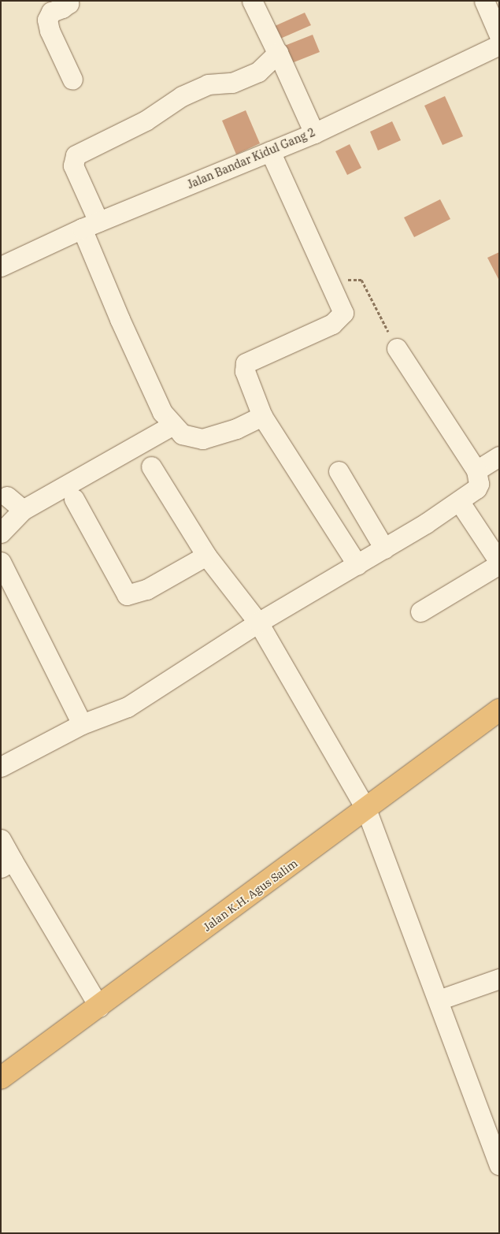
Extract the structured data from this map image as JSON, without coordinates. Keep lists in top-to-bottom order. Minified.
{"streets":{"highway":["Jalan K.H. Agus Salim"],"street":["Jalan Bandar Kidul Gang 2"]}}
